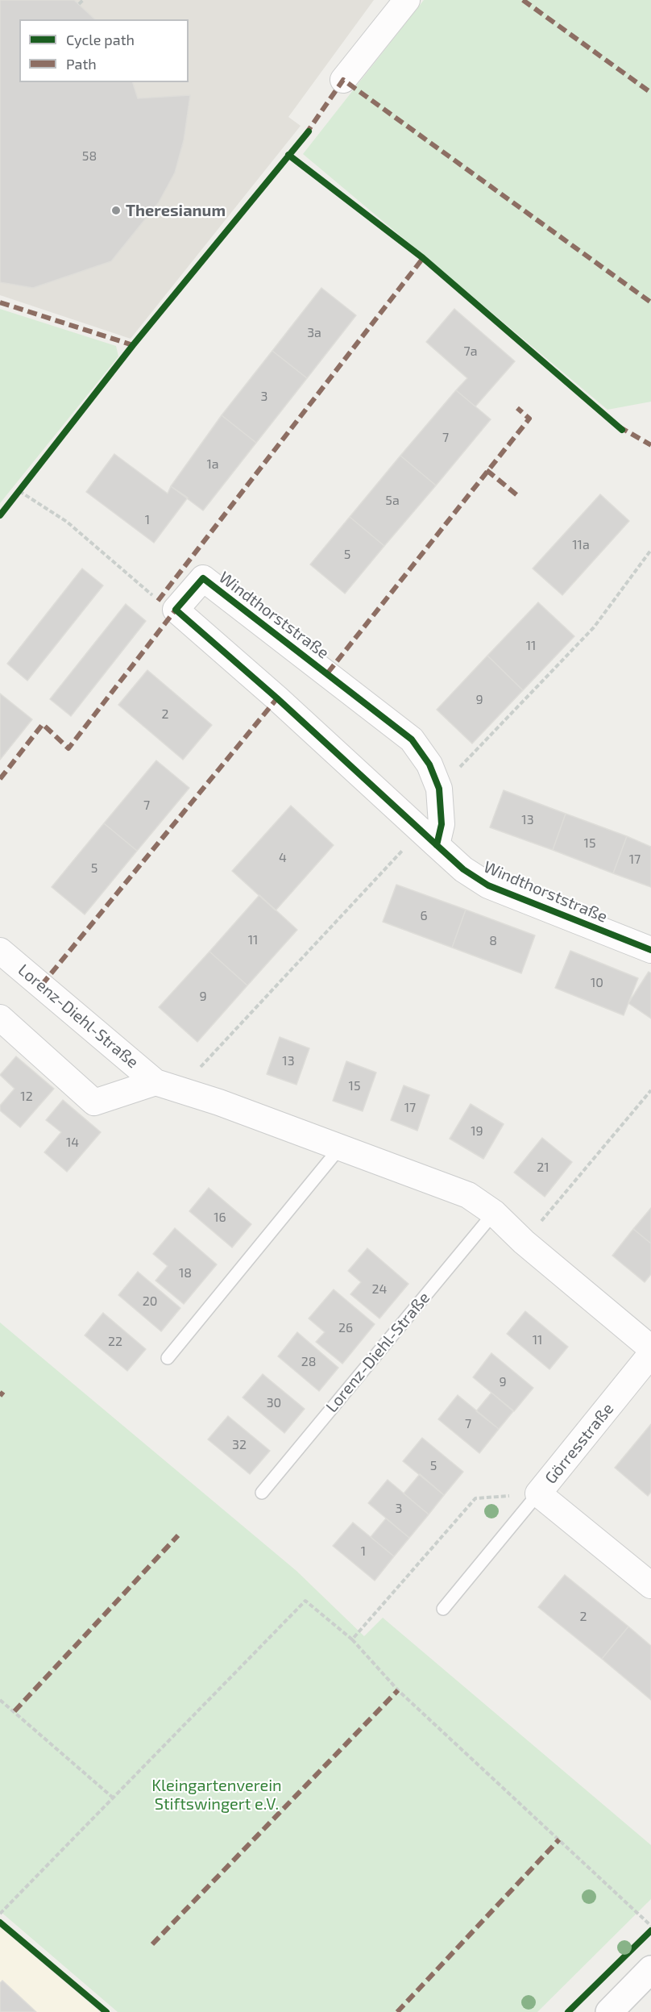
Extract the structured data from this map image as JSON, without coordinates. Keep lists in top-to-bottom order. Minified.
{"streets":{"street":["Windthorststraße","Lorenz-Diehl-Straße","Görresstraße"]},"parks":["Kleingartenverein Stiftswingert e.V."],"places":["Theresianum"],"house_numbers":["58","3a","7a","3","7","1a","5a","1","11a","5","11","9","2","7","13","15","4","17","5","6","11","8","10","9","13","15","12","17","19","14","21","16","18","24","20","26","11","22","28","9","30","7","32","5","3","1","2"],"legend":["Cycle path","Path"]}
